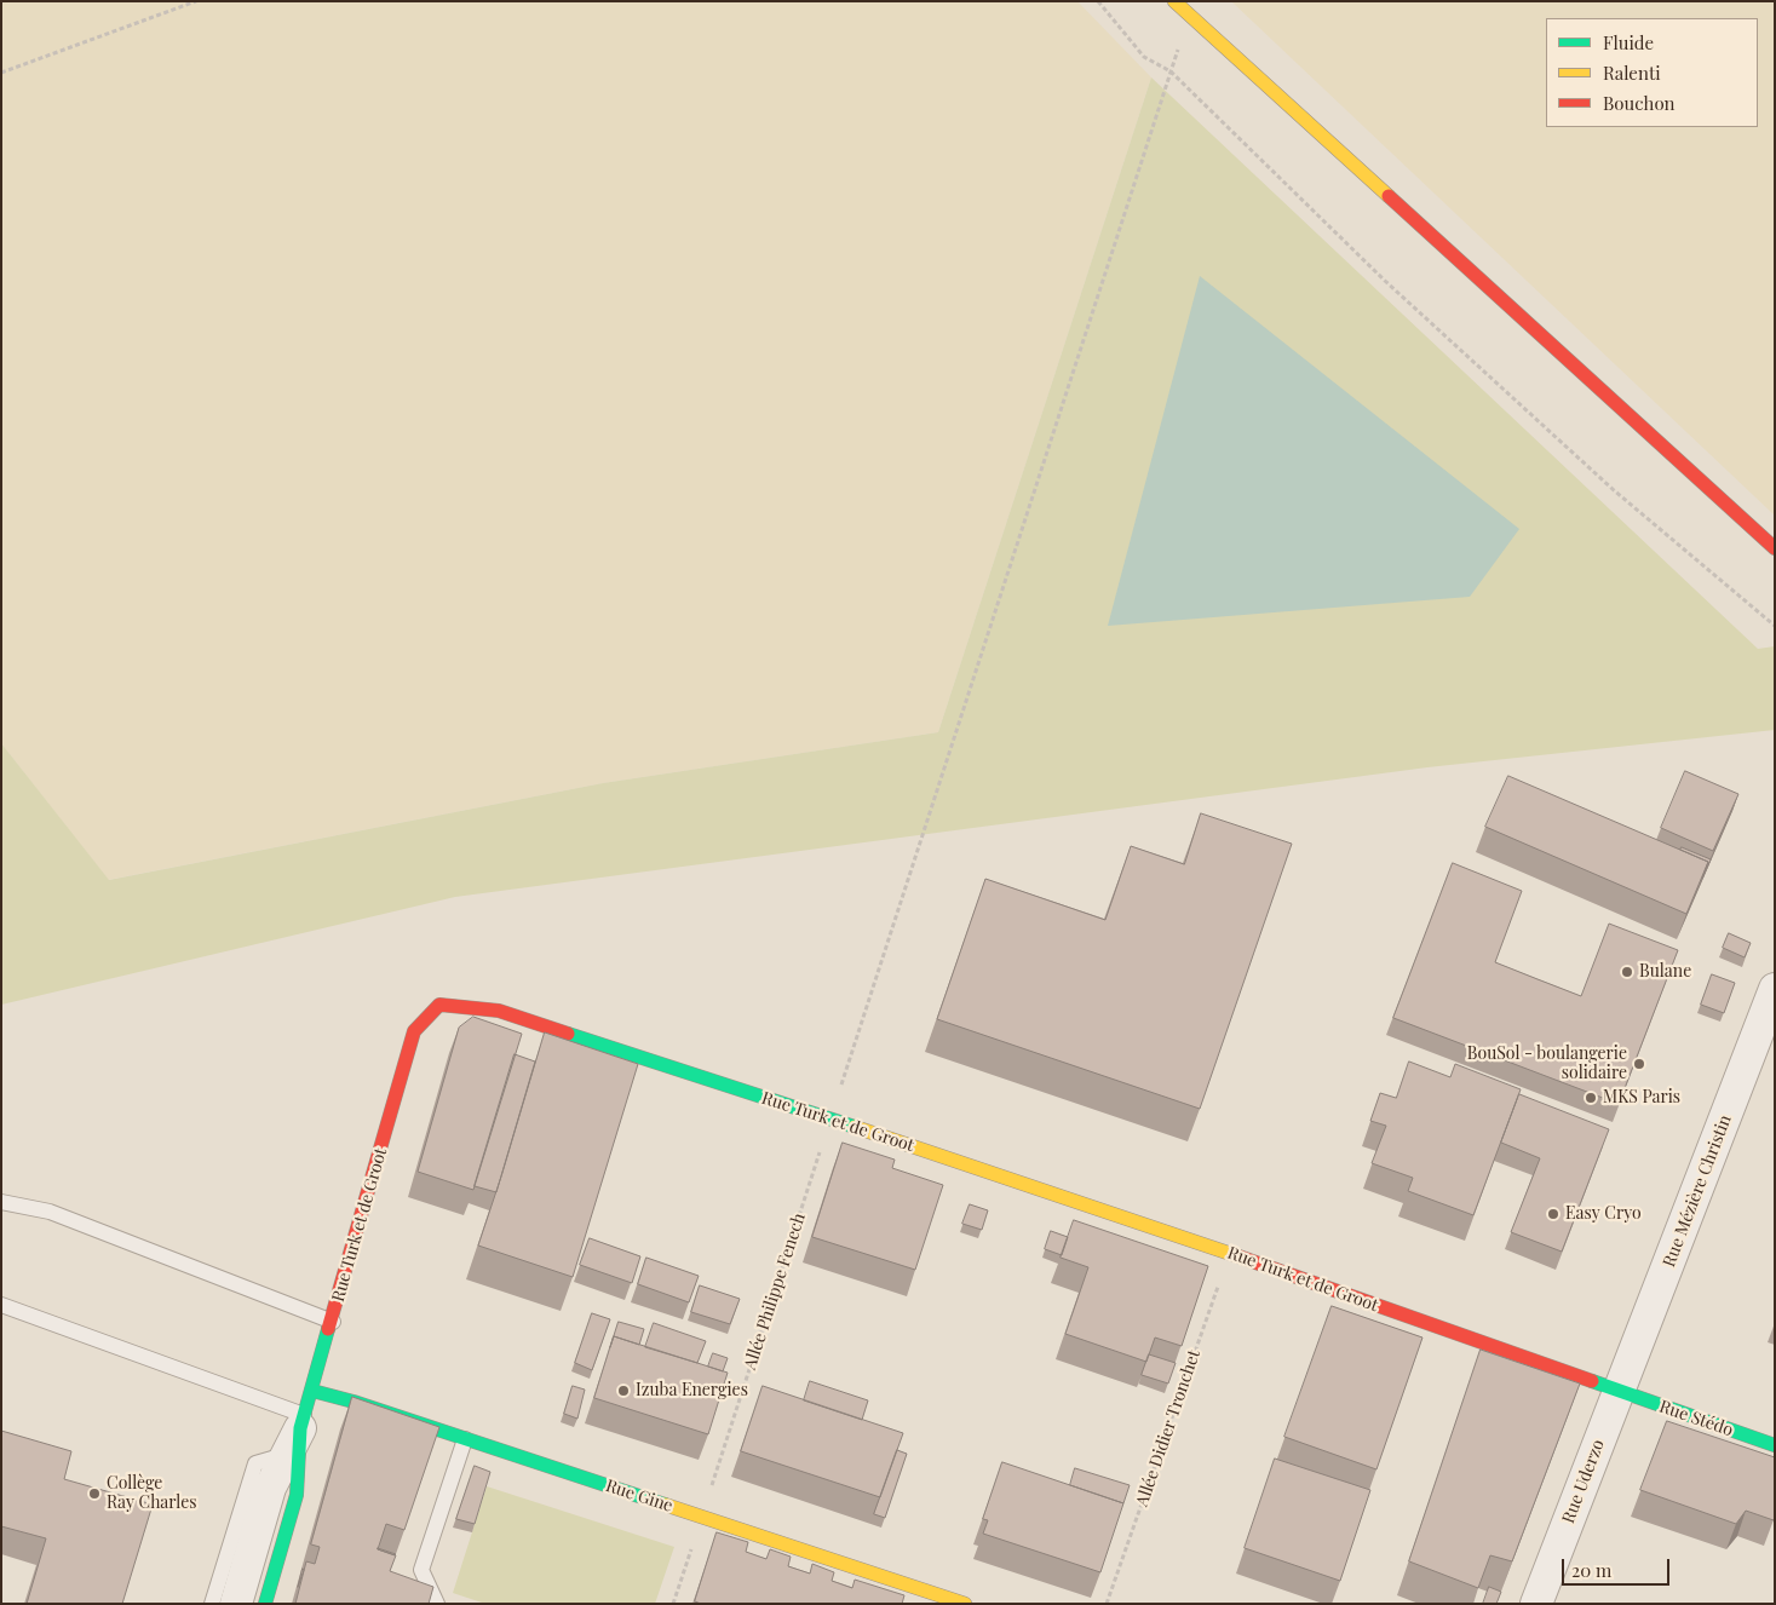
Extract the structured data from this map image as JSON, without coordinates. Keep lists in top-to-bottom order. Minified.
{"streets":{"street":["Rue Turk et de Groot","Rue Mézière Christin","Rue Stédo","Rue Uderzo","Rue Gine"],"path":["Allée Philippe Fenech","Allée Didier Tronchet"]},"crossings":[["Rue Turk et de Groot","Rue Mézière Christin"],["Rue Turk et de Groot","Allée Philippe Fenech"],["Rue Turk et de Groot","Rue Stédo"],["Rue Turk et de Groot","Allée Didier Tronchet"],["Rue Turk et de Groot","Rue Uderzo"],["Rue Turk et de Groot","Rue Gine"],["Rue Mézière Christin","Rue Stédo"],["Rue Mézière Christin","Rue Uderzo"],["Allée Philippe Fenech","Rue Gine"],["Rue Stédo","Rue Uderzo"]],"places":["Bulane","BouSol - boulangerie solidaire","MKS Paris","Easy Cryo","Izuba Energies","Collège Ray Charles"],"legend":["Fluide","Ralenti","Bouchon"],"scale_bar":"20 m"}
